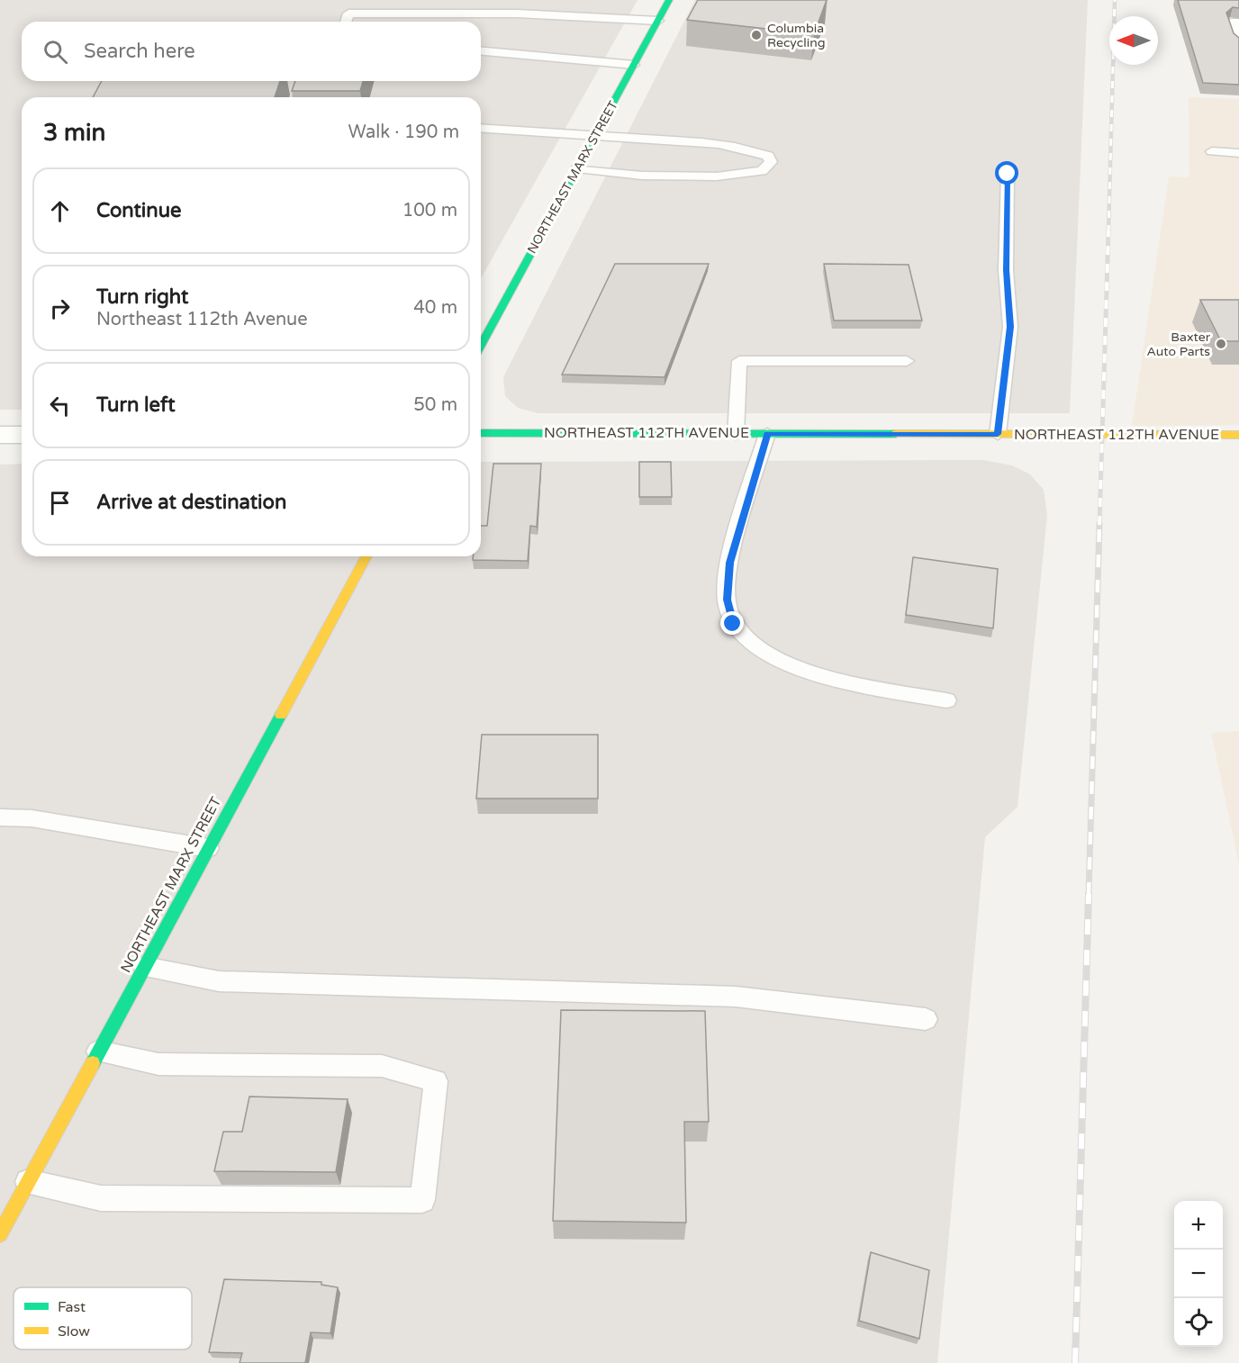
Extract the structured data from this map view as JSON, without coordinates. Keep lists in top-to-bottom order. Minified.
{"streets":{"street":["NORTHEAST MARX STREET","NORTHEAST 112TH AVENUE"]},"places":["Columbia Recycling","Baxter Auto Parts"],"legend":["Fast","Slow"],"north":"left","page":{"search":"Search here","heading":["3 min","Walk · 190 m"],"list":[["Continue","100 m"],["Turn right","Northeast 112th Avenue","40 m"],["Turn left","50 m"],"Arrive at destination"],"map_buttons":["+","−"]}}
